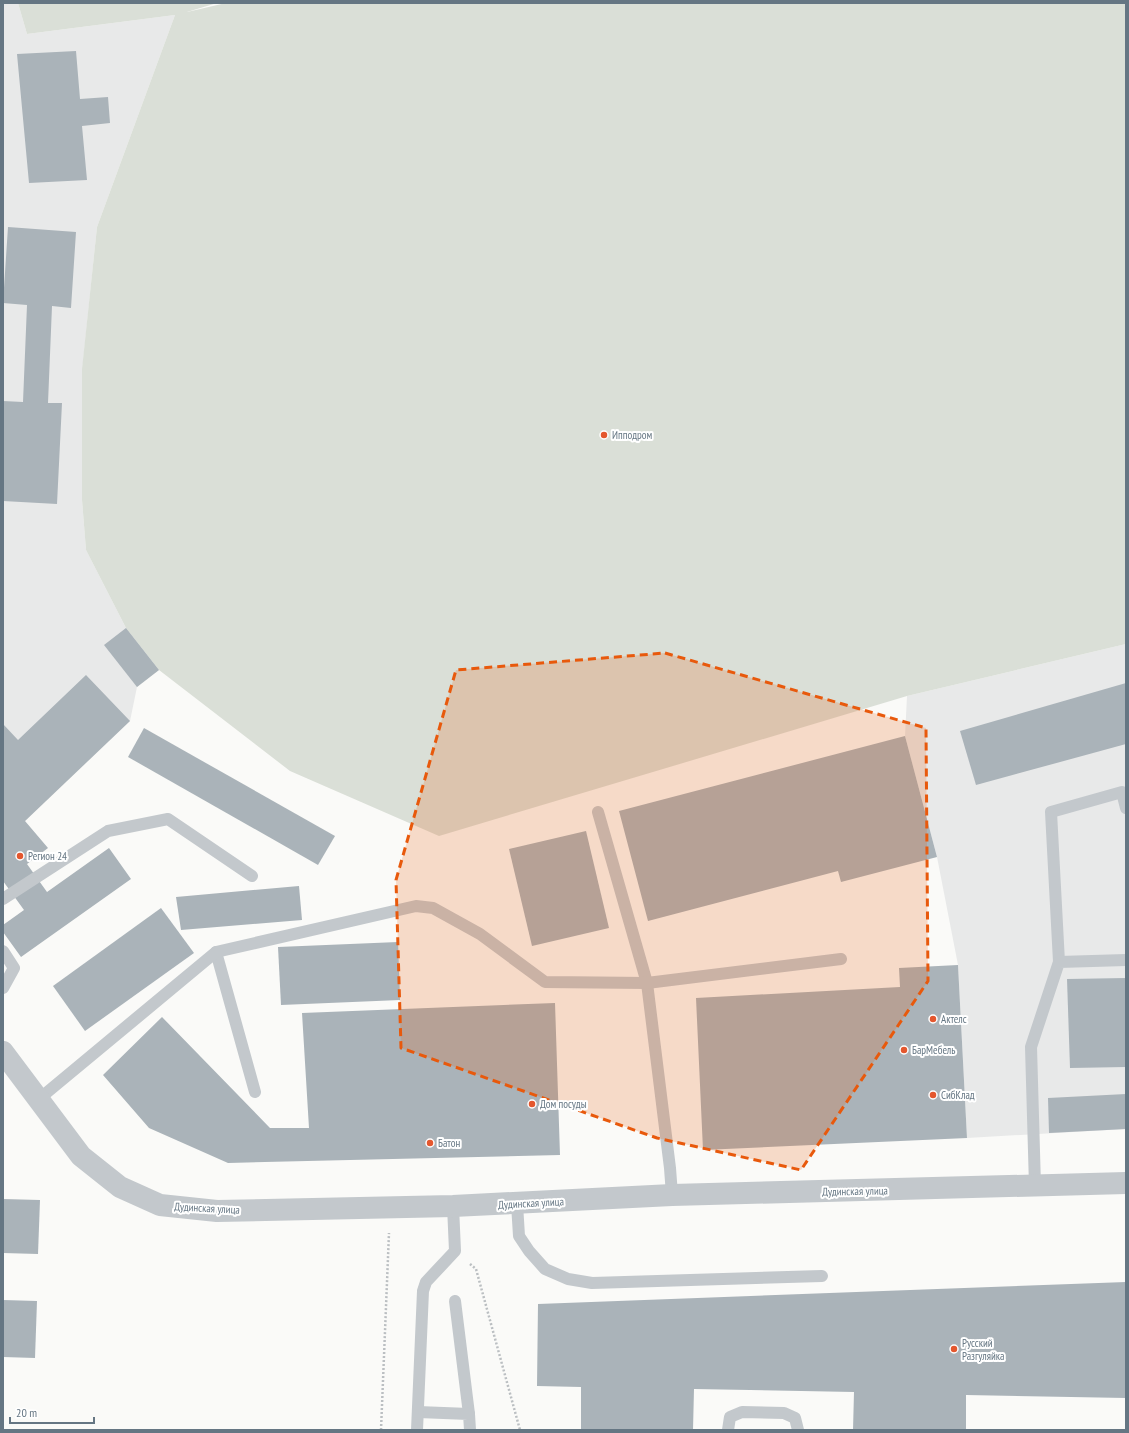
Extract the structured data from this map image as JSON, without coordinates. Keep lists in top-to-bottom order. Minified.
{"streets":{"street":["Дудинская улица"]},"places":["Ипподром","Регион 24","Актелс","БарМебель","СибКлад","Дом посуды","Батон","Русский Разгуляйка"],"scale_bar":"20 m"}
